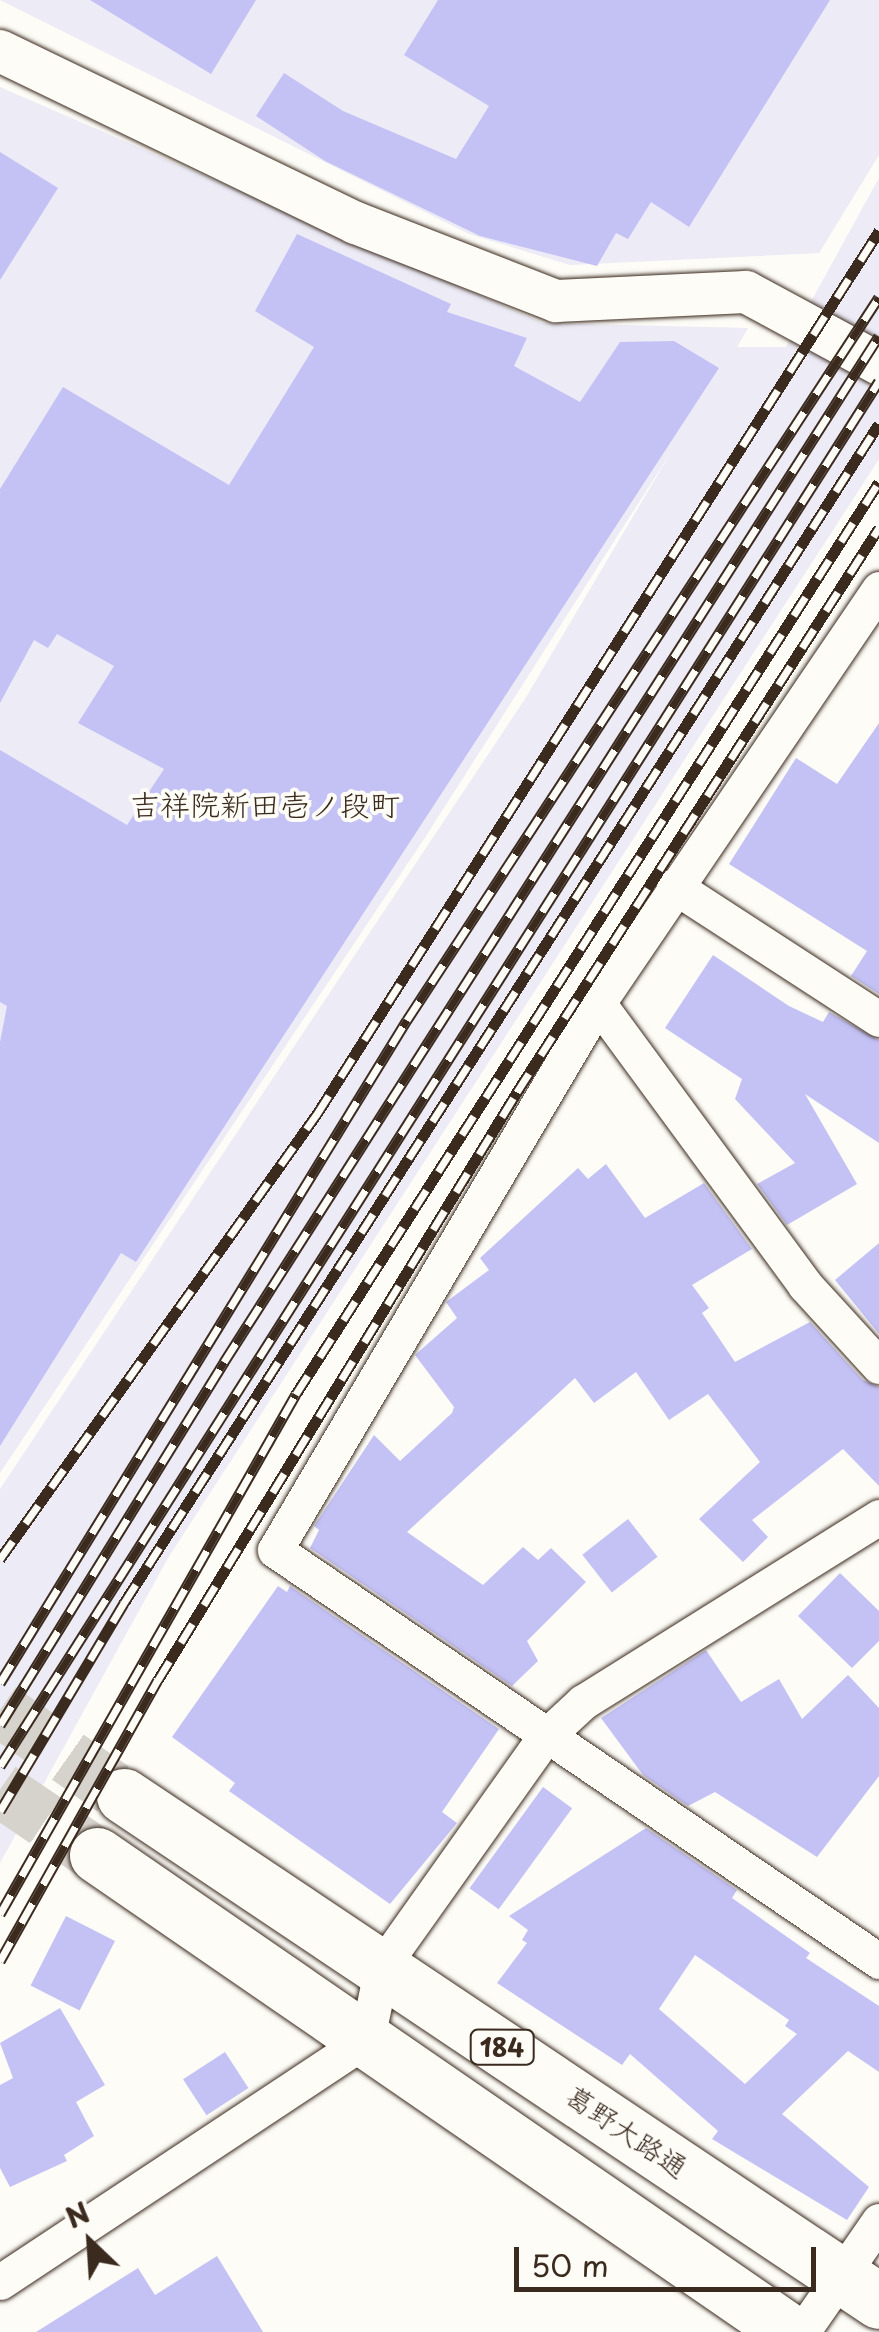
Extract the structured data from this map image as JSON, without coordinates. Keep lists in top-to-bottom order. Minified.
{"streets":{"main road":["184","葛野大路通"]},"districts":["吉祥院新田壱ノ段町"],"scale_bar":"50 m","north":"top left"}
